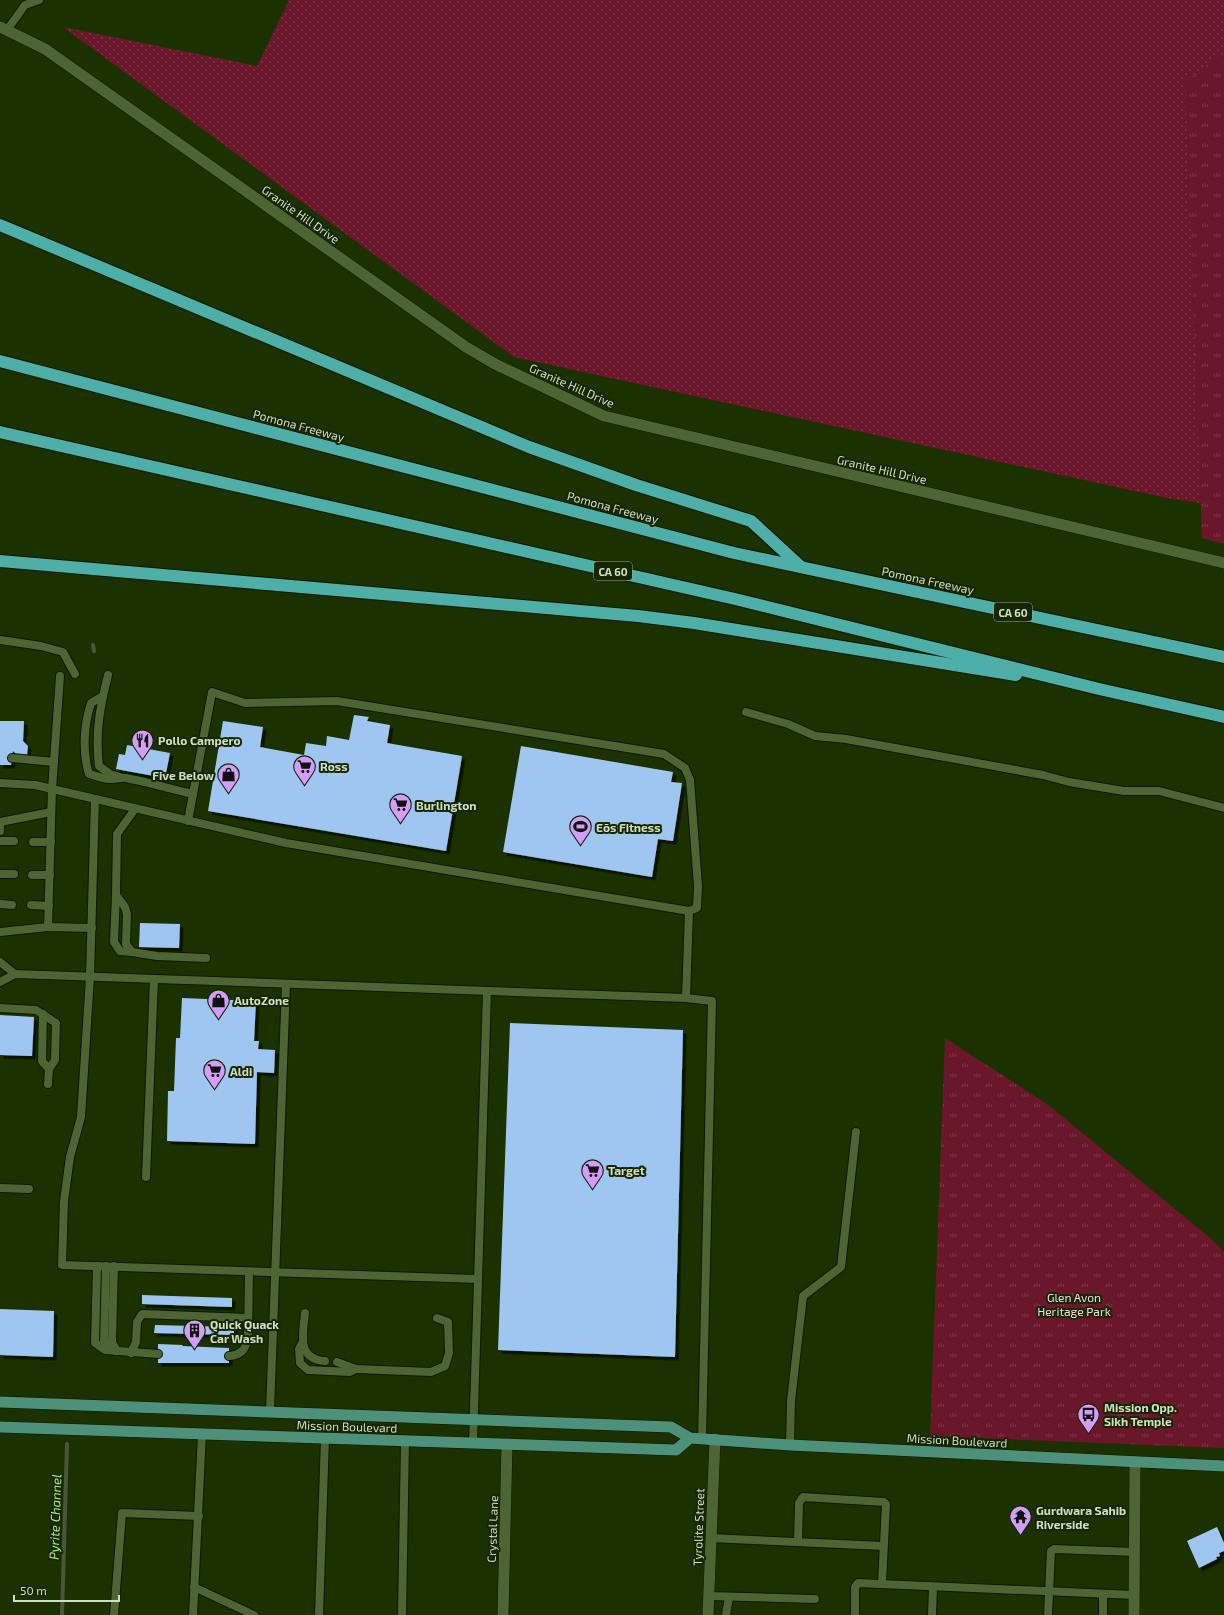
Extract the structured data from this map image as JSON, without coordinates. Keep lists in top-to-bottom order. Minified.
{"streets":{"highway":["Pomona Freeway","CA 60"],"main road":["Mission Boulevard"],"street":["Granite Hill Drive","Tyrolite Street","Crystal Lane"]},"crossings":[["Mission Boulevard","Tyrolite Street"],["Mission Boulevard","Crystal Lane"]],"water":["Pyrite Channel"],"parks":["Glen Avon Heritage Park"],"places":{"restaurant":["Pollo Campero"],"supermarket":["Ross","Burlington","Aldi","Target"],"shop":["Five Below","AutoZone"],"sports":["Eōs Fitness"],"building":["Quick Quack Car Wash"],"bus stop":["Mission Opp. Sikh Temple"],"temple":["Gurdwara Sahib Riverside"]},"scale_bar":"50 m"}
